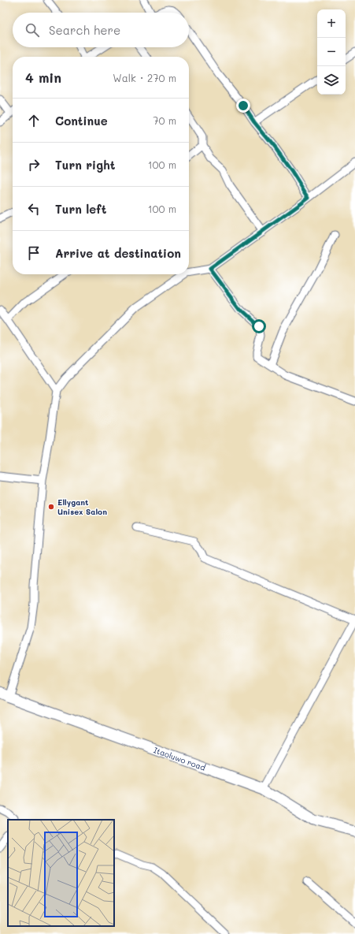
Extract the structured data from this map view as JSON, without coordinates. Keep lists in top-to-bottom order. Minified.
{"streets":{"street":["Itaoluwo road"]},"places":["Ellygant Unisex Salon"],"page":{"map_buttons":["+","−"],"search":"Search here","heading":["4 min","Walk · 270 m"],"list":[["Continue","70 m"],["Turn right","100 m"],["Turn left","100 m"],"Arrive at destination"]}}
